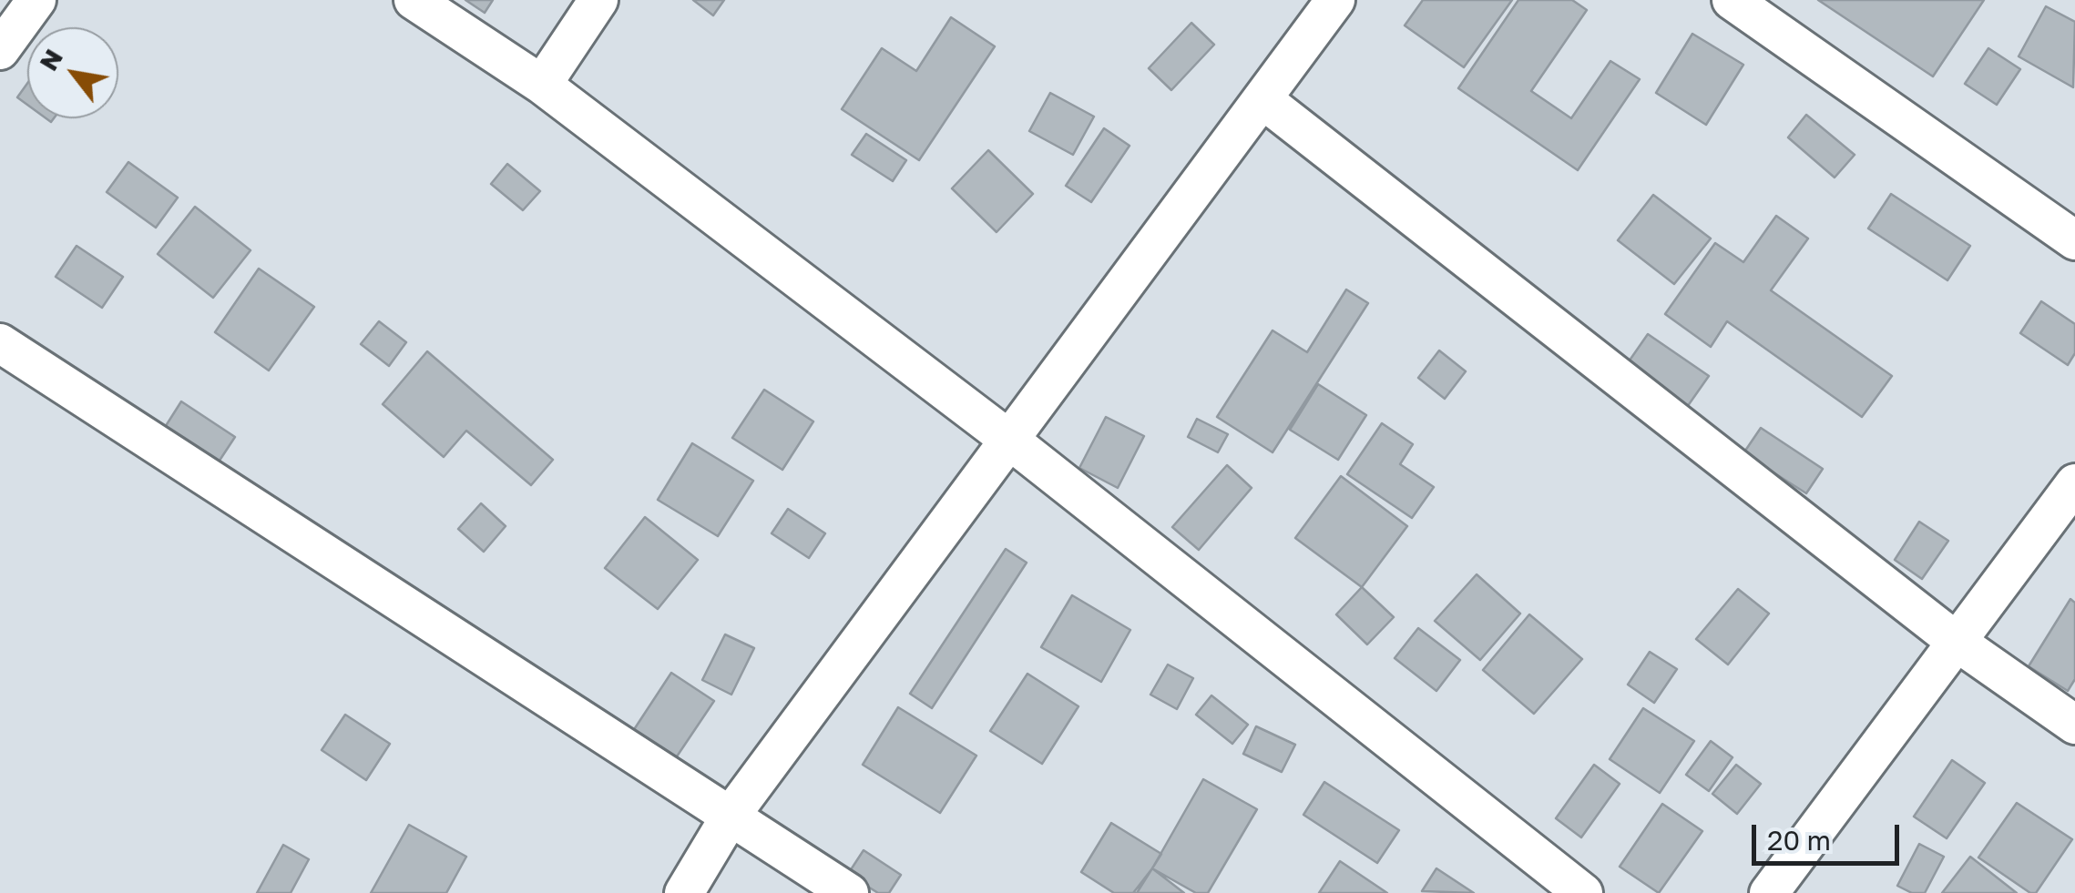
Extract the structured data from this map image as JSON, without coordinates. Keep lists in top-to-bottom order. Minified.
{"scale_bar":"20 m","north":"top left"}
